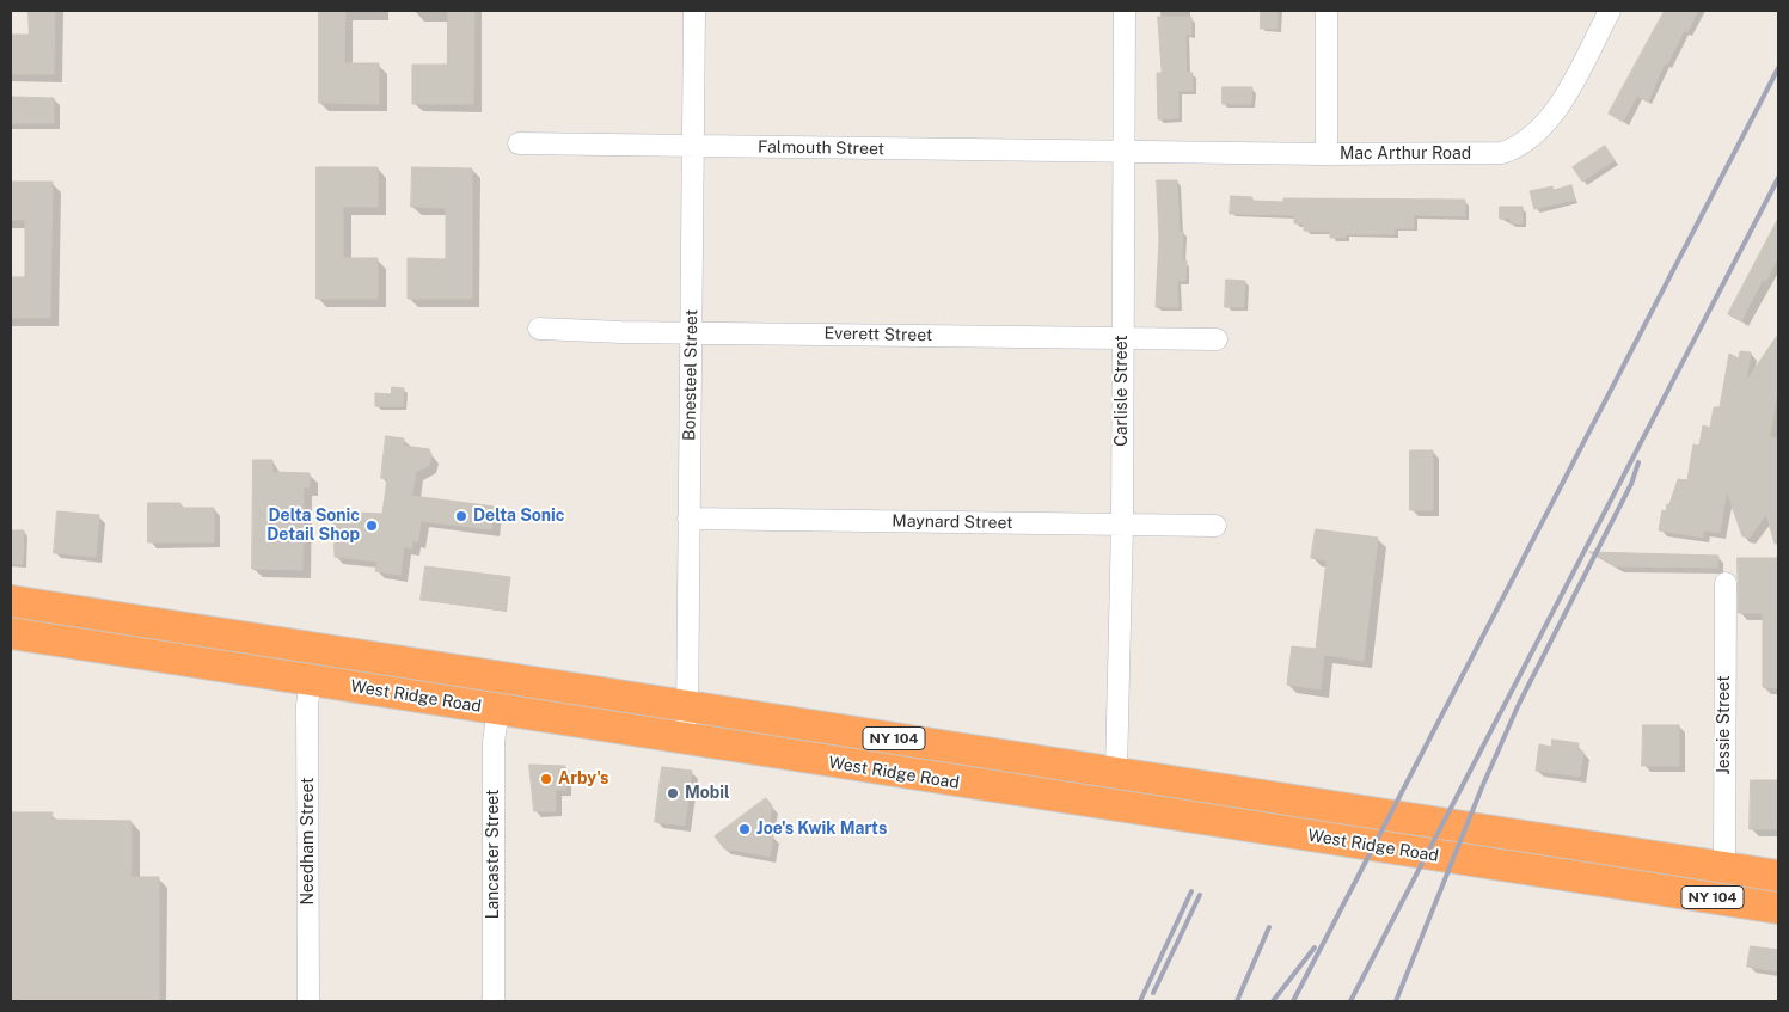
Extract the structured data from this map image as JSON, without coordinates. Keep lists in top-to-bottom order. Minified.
{"streets":{"highway":["West Ridge Road","NY 104"],"street":["Falmouth Street","Mac Arthur Road","Everett Street","Bonesteel Street","Carlisle Street","Maynard Street","Jessie Street","Needham Street","Lancaster Street"]},"crossings":[["Falmouth Street","Mac Arthur Road"],["Falmouth Street","Bonesteel Street"],["Falmouth Street","Carlisle Street"],["Mac Arthur Road","Carlisle Street"],["Everett Street","Bonesteel Street"],["Everett Street","Carlisle Street"],["Bonesteel Street","Maynard Street"],["Bonesteel Street","West Ridge Road"],["Carlisle Street","Maynard Street"],["Carlisle Street","West Ridge Road"],["West Ridge Road","Jessie Street"],["West Ridge Road","Needham Street"],["West Ridge Road","Lancaster Street"]],"places":["Delta Sonic","Delta Sonic Detail Shop","Arby's","Mobil","Joe's Kwik Marts"]}
